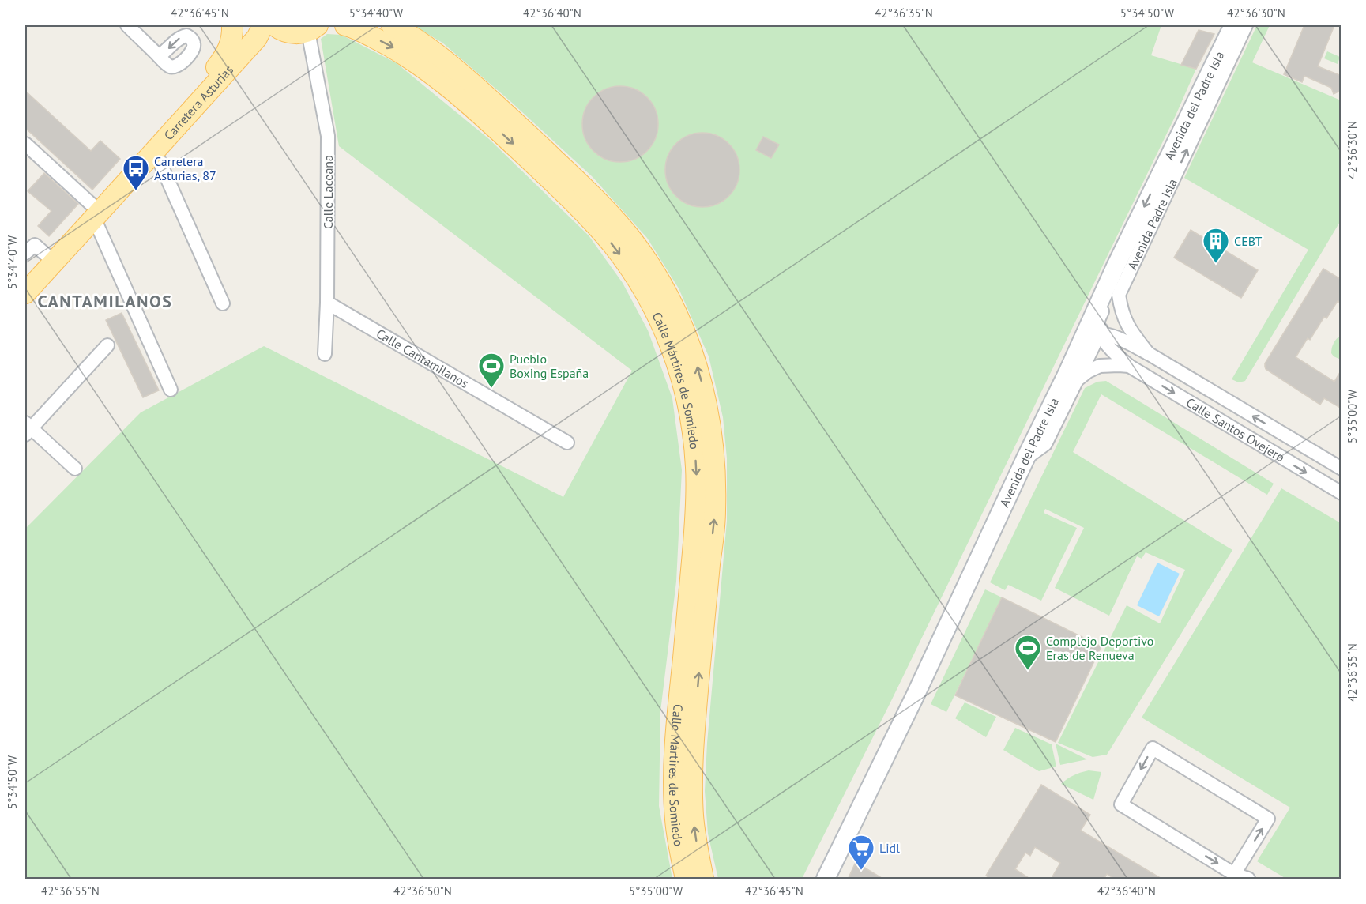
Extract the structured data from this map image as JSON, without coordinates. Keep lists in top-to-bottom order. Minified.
{"streets":{"main road":["Carretera Asturias","Avenida del Padre Isla","Calle Mártires de Somiedo"],"street":["Calle Laceana","Avenida Padre Isla","Calle Cantamilanos","Calle Santos Ovejero"]},"crossings":[["Carretera Asturias","Calle Laceana"],["Avenida del Padre Isla","Calle Santos Ovejero"],["Calle Laceana","Calle Cantamilanos"],["Avenida Padre Isla","Calle Santos Ovejero"]],"one_way":["Avenida Padre Isla"],"districts":["CANTAMILANOS"],"places":{"bus stop":["Carretera Asturias, 87"],"building":["CEBT"],"sports":["Pueblo Boxing España","Complejo Deportivo Eras de Renueva"],"supermarket":["Lidl"]},"coordinates":["42°36'45\"N","5°34'40\"W","42°36'40\"N","42°36'35\"N","5°34'50\"W","42°36'30\"N","5°35'00\"W","42°36'55\"N","42°36'50\"N"]}
